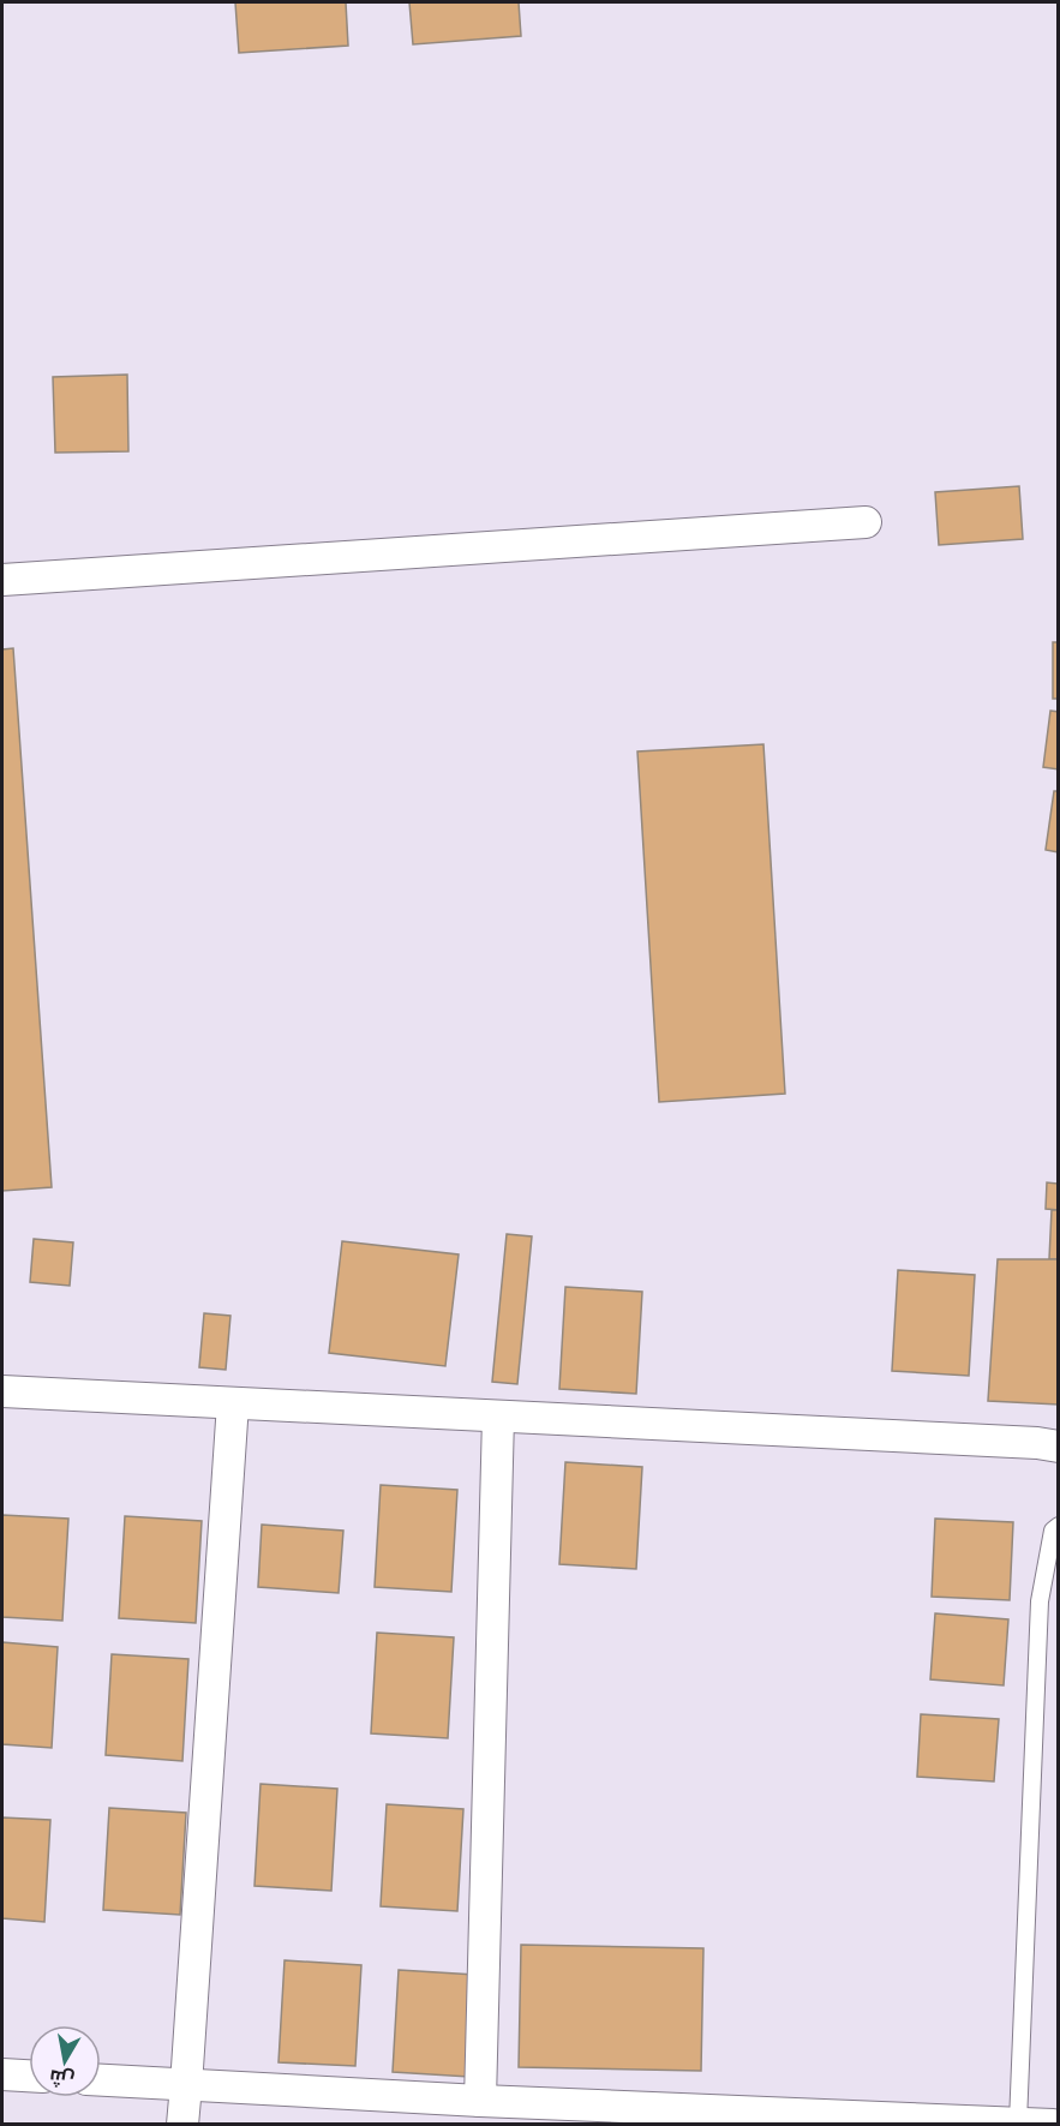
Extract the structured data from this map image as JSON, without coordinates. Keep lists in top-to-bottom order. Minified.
{"north":"bottom"}
